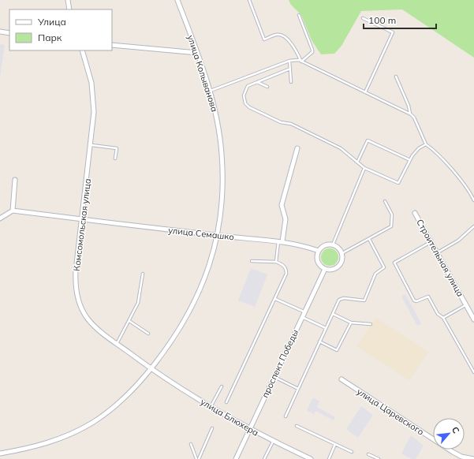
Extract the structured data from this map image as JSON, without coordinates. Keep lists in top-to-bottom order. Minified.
{"streets":{"street":["улица Колыванова","Комсомольская улица","улица Семашко","Строительная улица","проспект Победы","улица Царевского","улица Блюхера"]},"crossings":[["улица Колыванова","Комсомольская улица"],["улица Колыванова","улица Семашко"],["улица Колыванова","улица Блюхера"],["Комсомольская улица","улица Семашко"],["Комсомольская улица","улица Блюхера"],["улица Семашко","проспект Победы"],["проспект Победы","улица Блюхера"]],"legend":["Улица","Парк"],"scale_bar":"100 m","north":"top right"}
